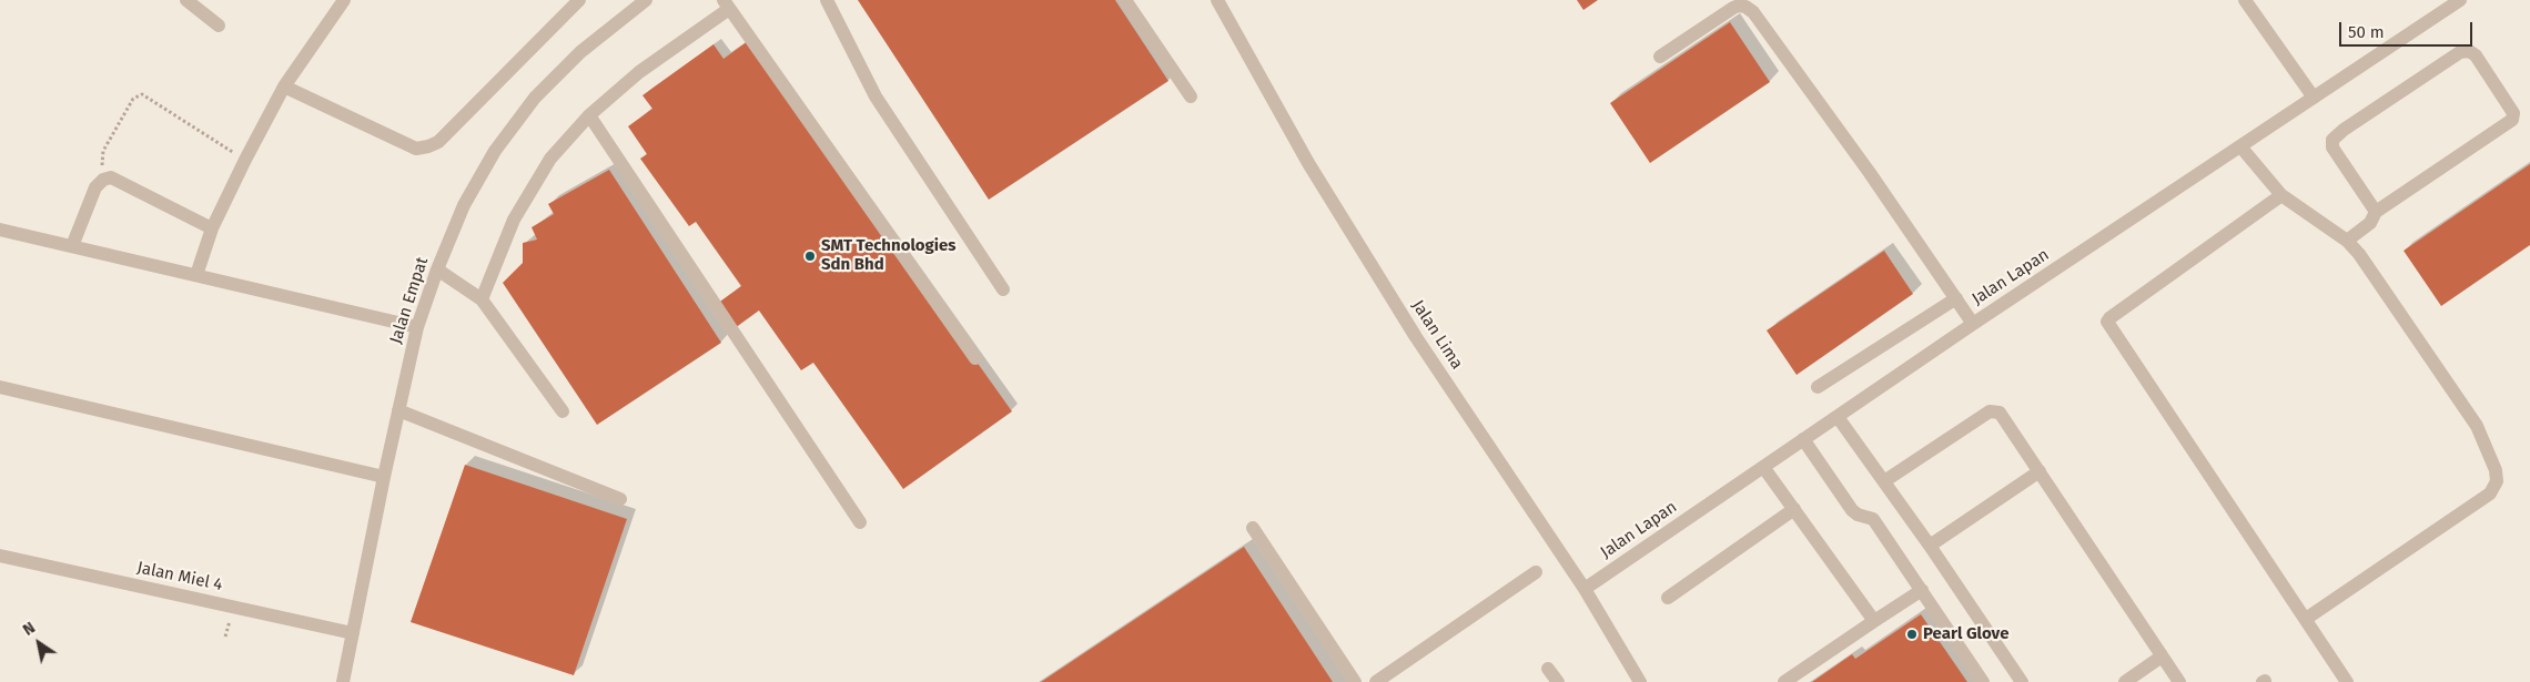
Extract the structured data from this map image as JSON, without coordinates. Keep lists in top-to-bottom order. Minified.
{"streets":{"street":["Jalan Lapan","Jalan Empat","Jalan Lima","Jalan Miel 4"]},"crossings":[["Jalan Lapan","Jalan Lima"],["Jalan Empat","Jalan Miel 4"]],"places":["SMT Technologies Sdn Bhd","Pearl Glove"],"scale_bar":"50 m","north":"top left"}
